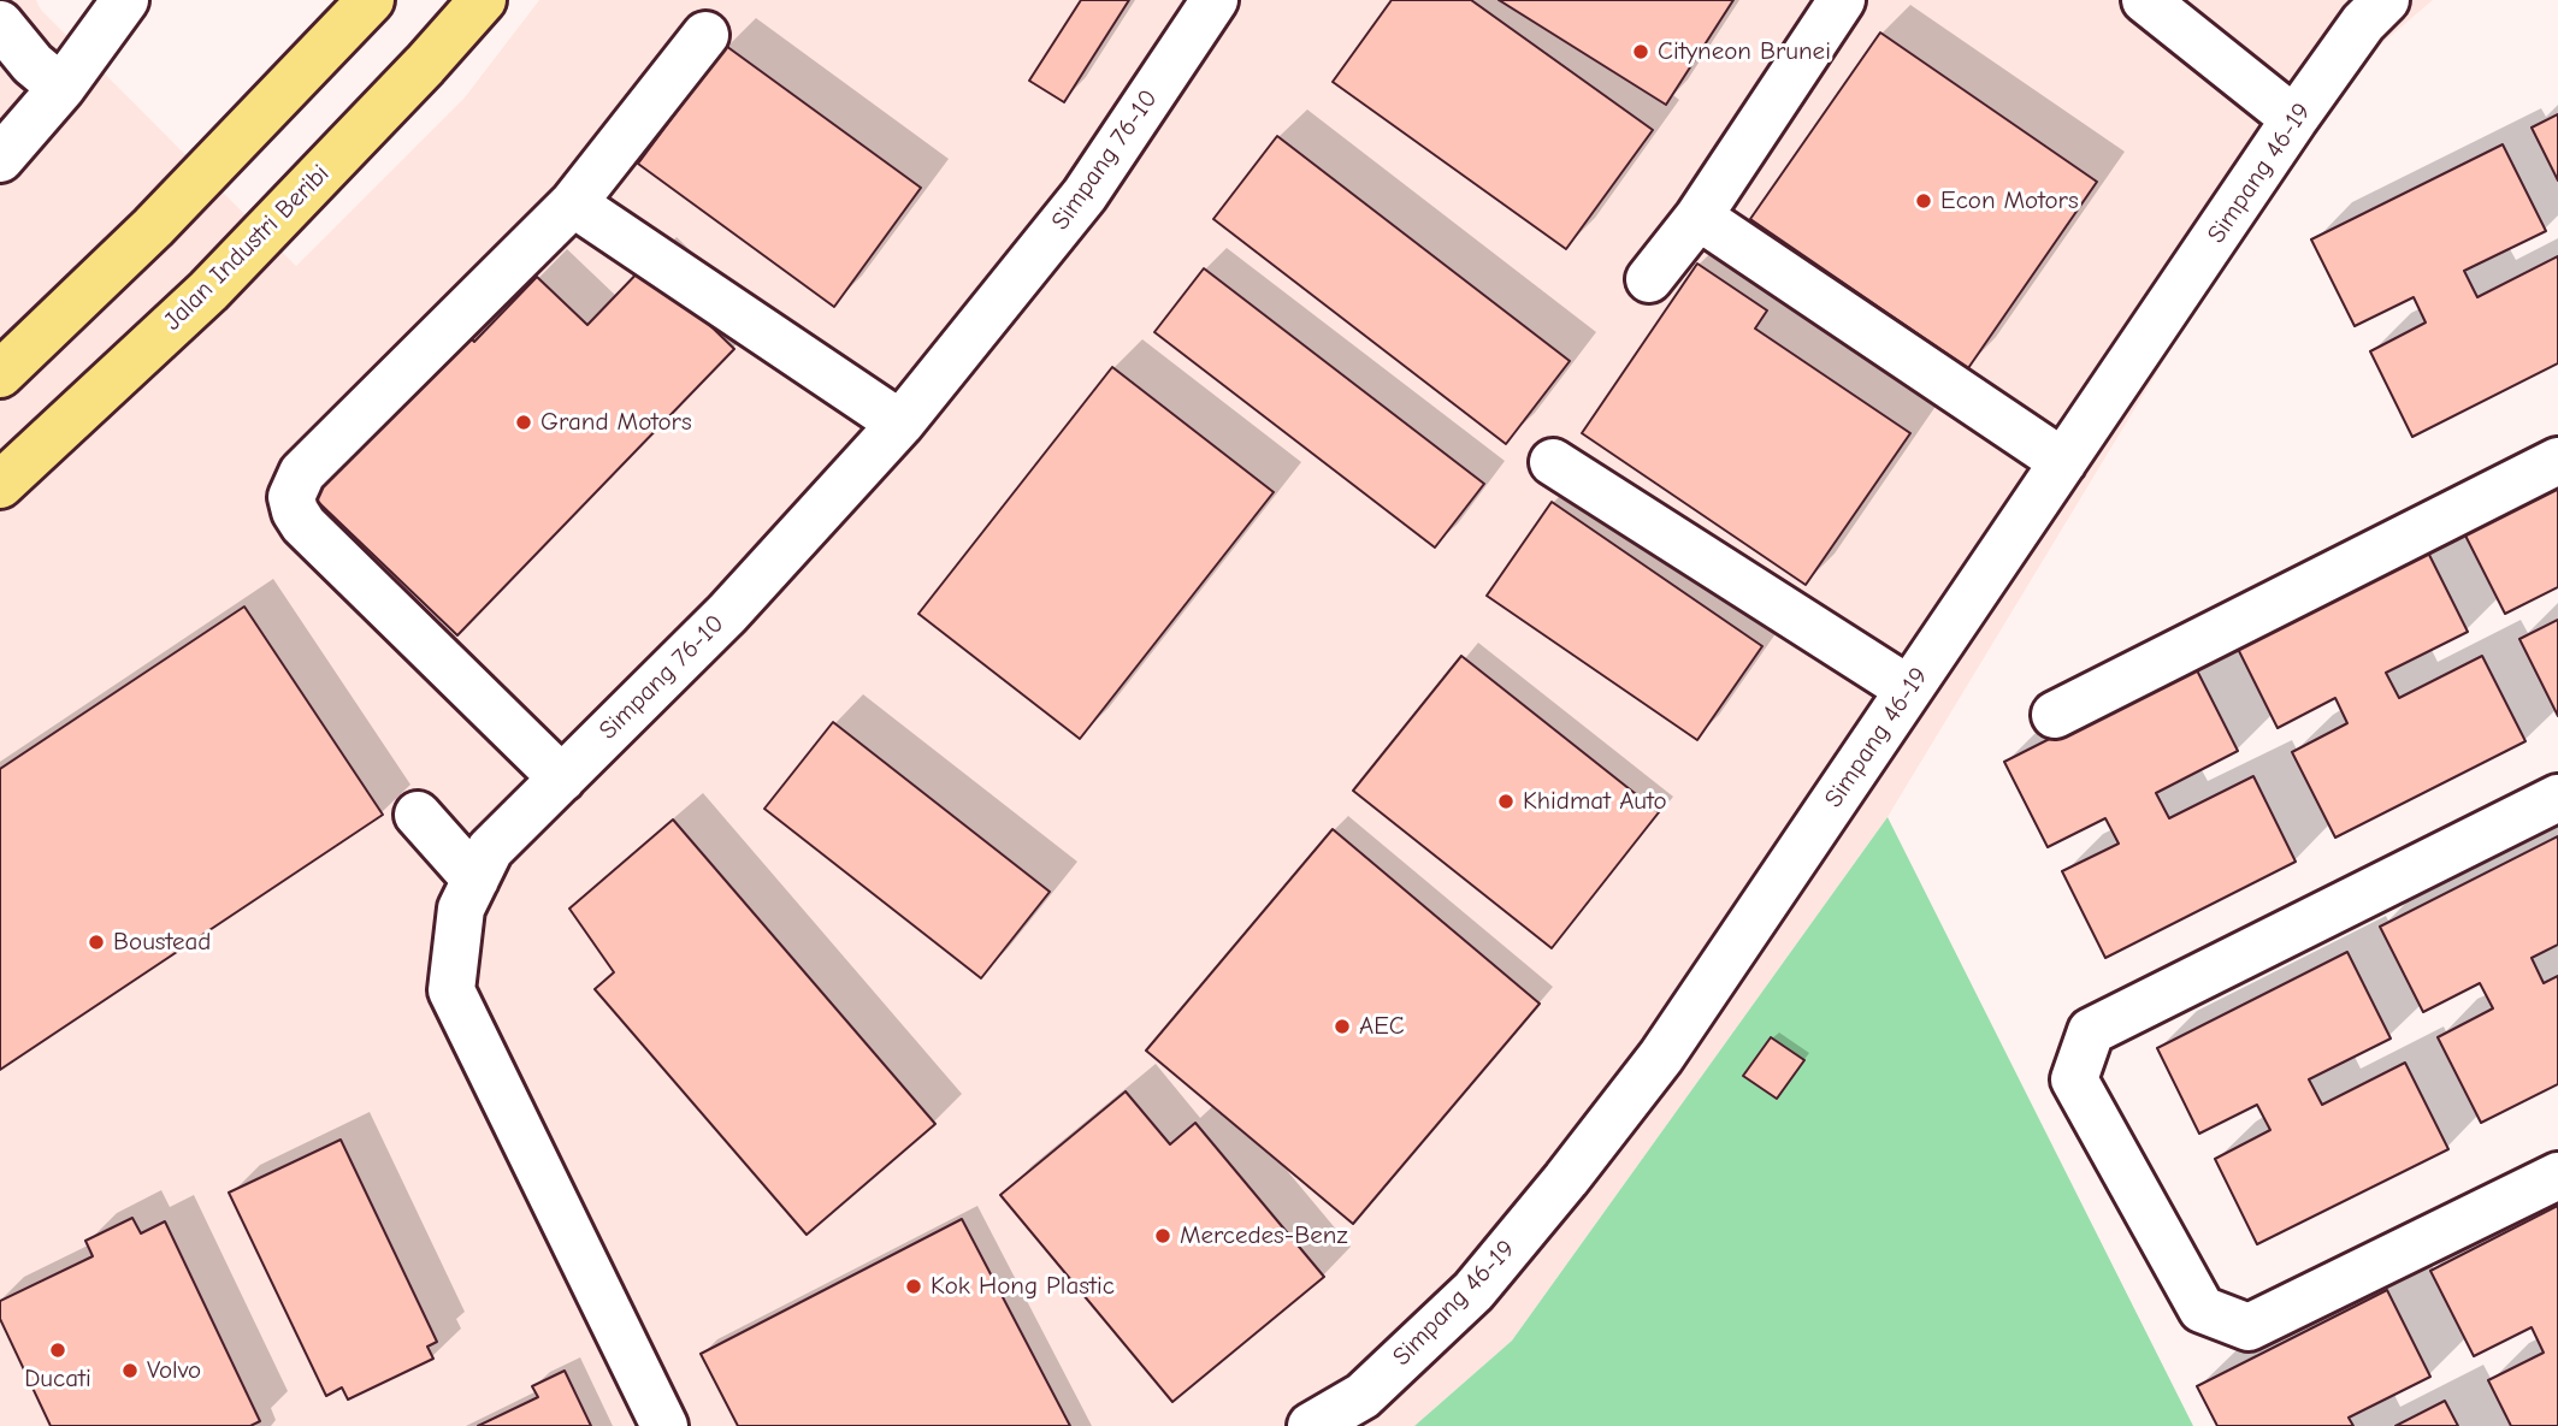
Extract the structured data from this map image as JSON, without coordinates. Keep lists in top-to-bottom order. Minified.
{"streets":{"main road":["Jalan Industri Beribi"],"street":["Simpang 76-10","Simpang 46-19"]},"places":["Cityneon Brunei","Econ Motors","Grand Motors","Khidmat Auto","Boustead","AEC","Mercedes-Benz","Kok Hong Plastic","Ducati","Volvo"]}
